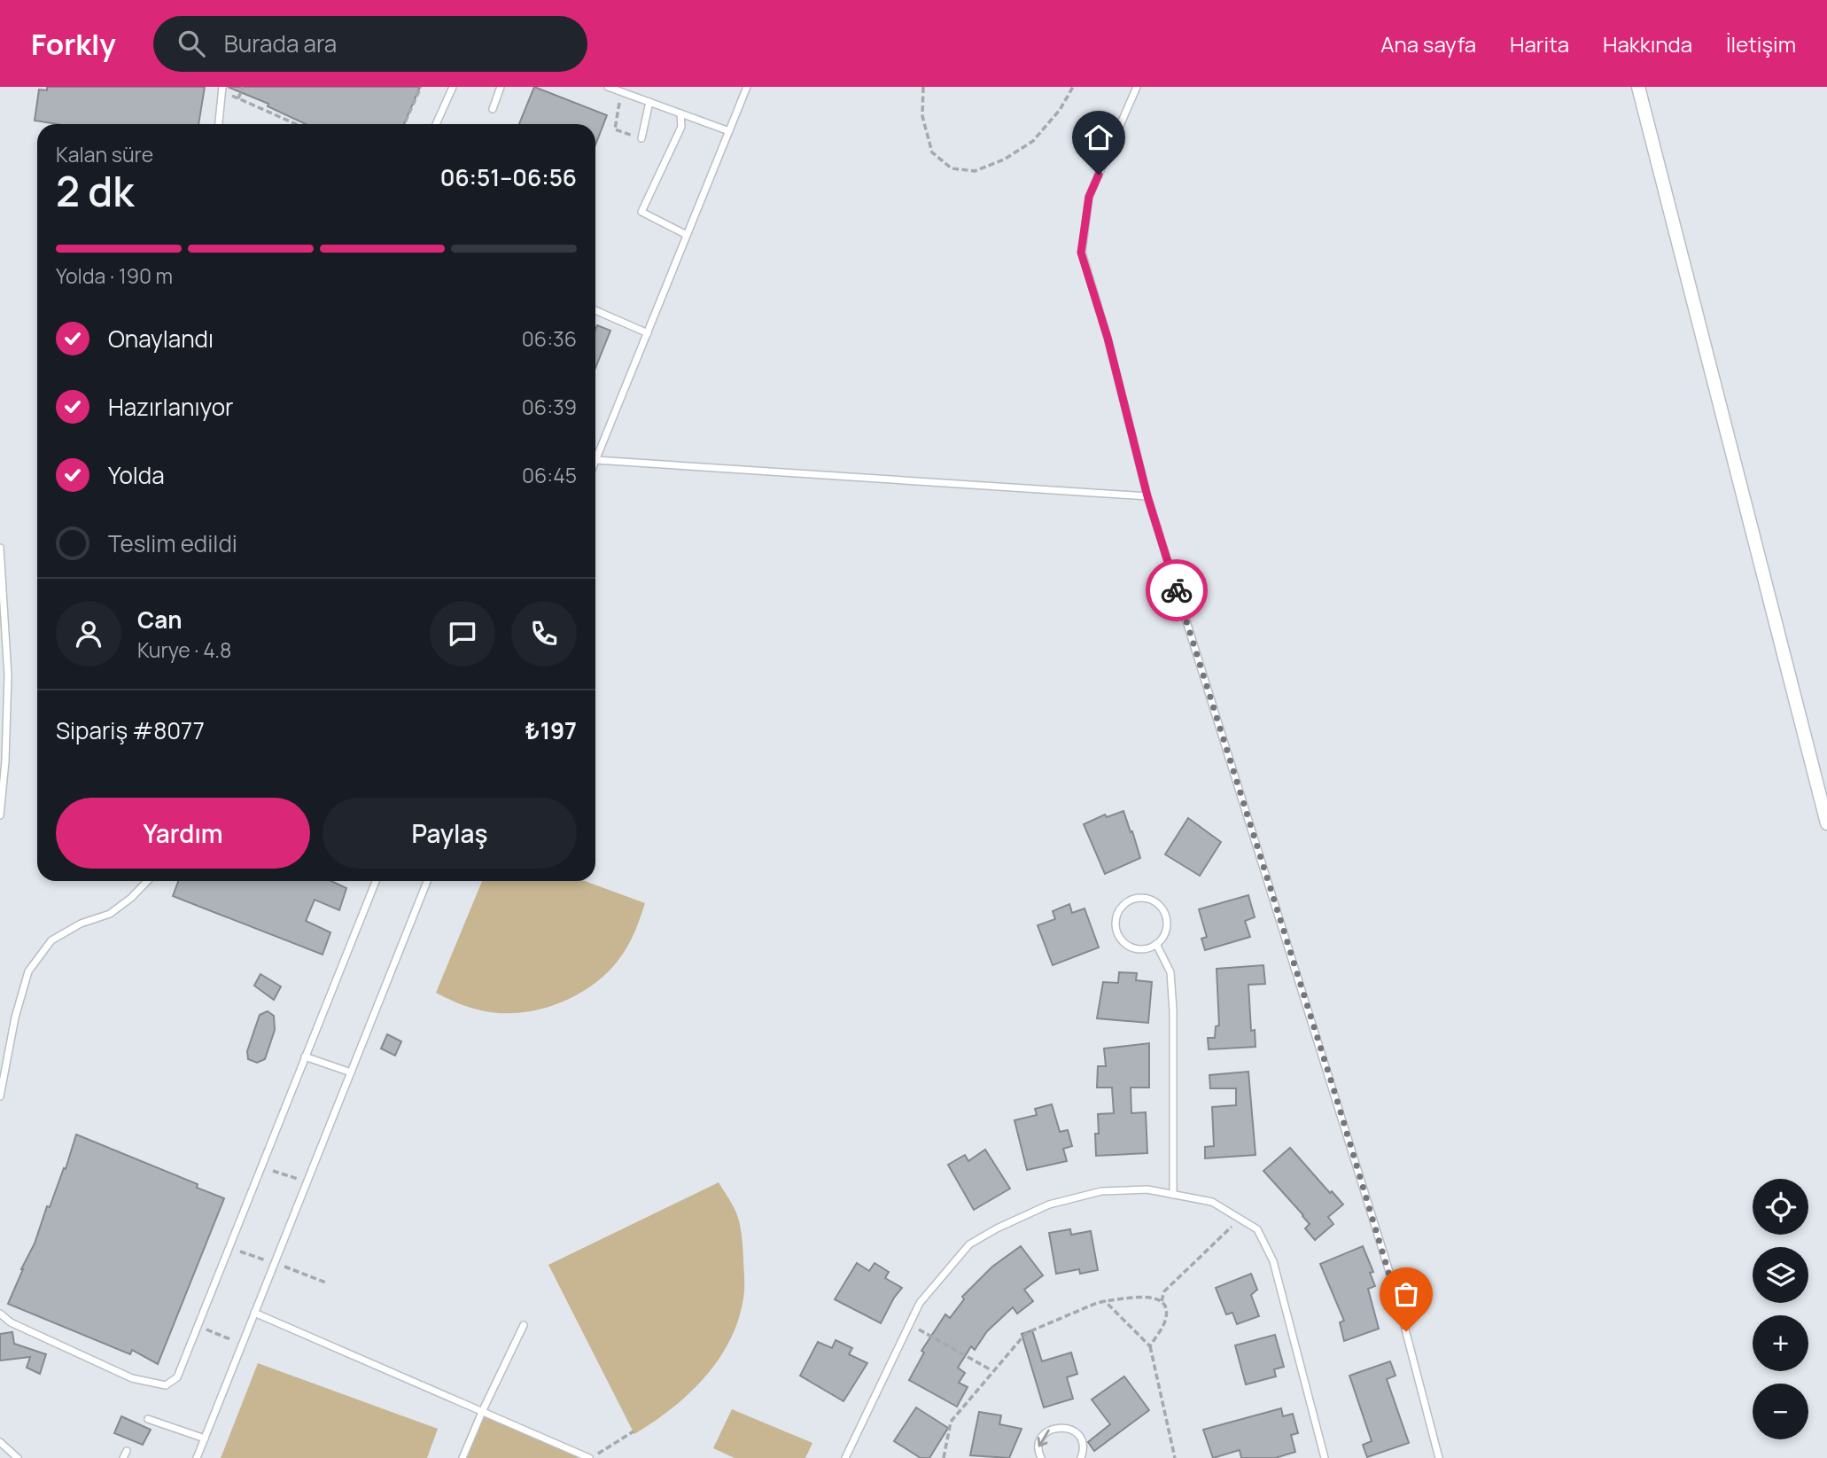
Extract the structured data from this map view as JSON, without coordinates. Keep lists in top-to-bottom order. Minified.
{"page":{"header":"Forkly","search":"Burada ara","nav":["Ana sayfa","Harita","Hakkında","İletişim"],"heading":["2 dk","Kalan süre","06:51–06:56"],"panel":["Can","Kurye · 4.8","Sipariş #8077","₺197"],"bar":"Yolda · 190 m","list":[["Onaylandı","06:36"],["Hazırlanıyor","06:39"],["Yolda","06:45"],"Teslim edildi"],"buttons":["Yardım","Paylaş"],"map_buttons":["+","−"]}}
